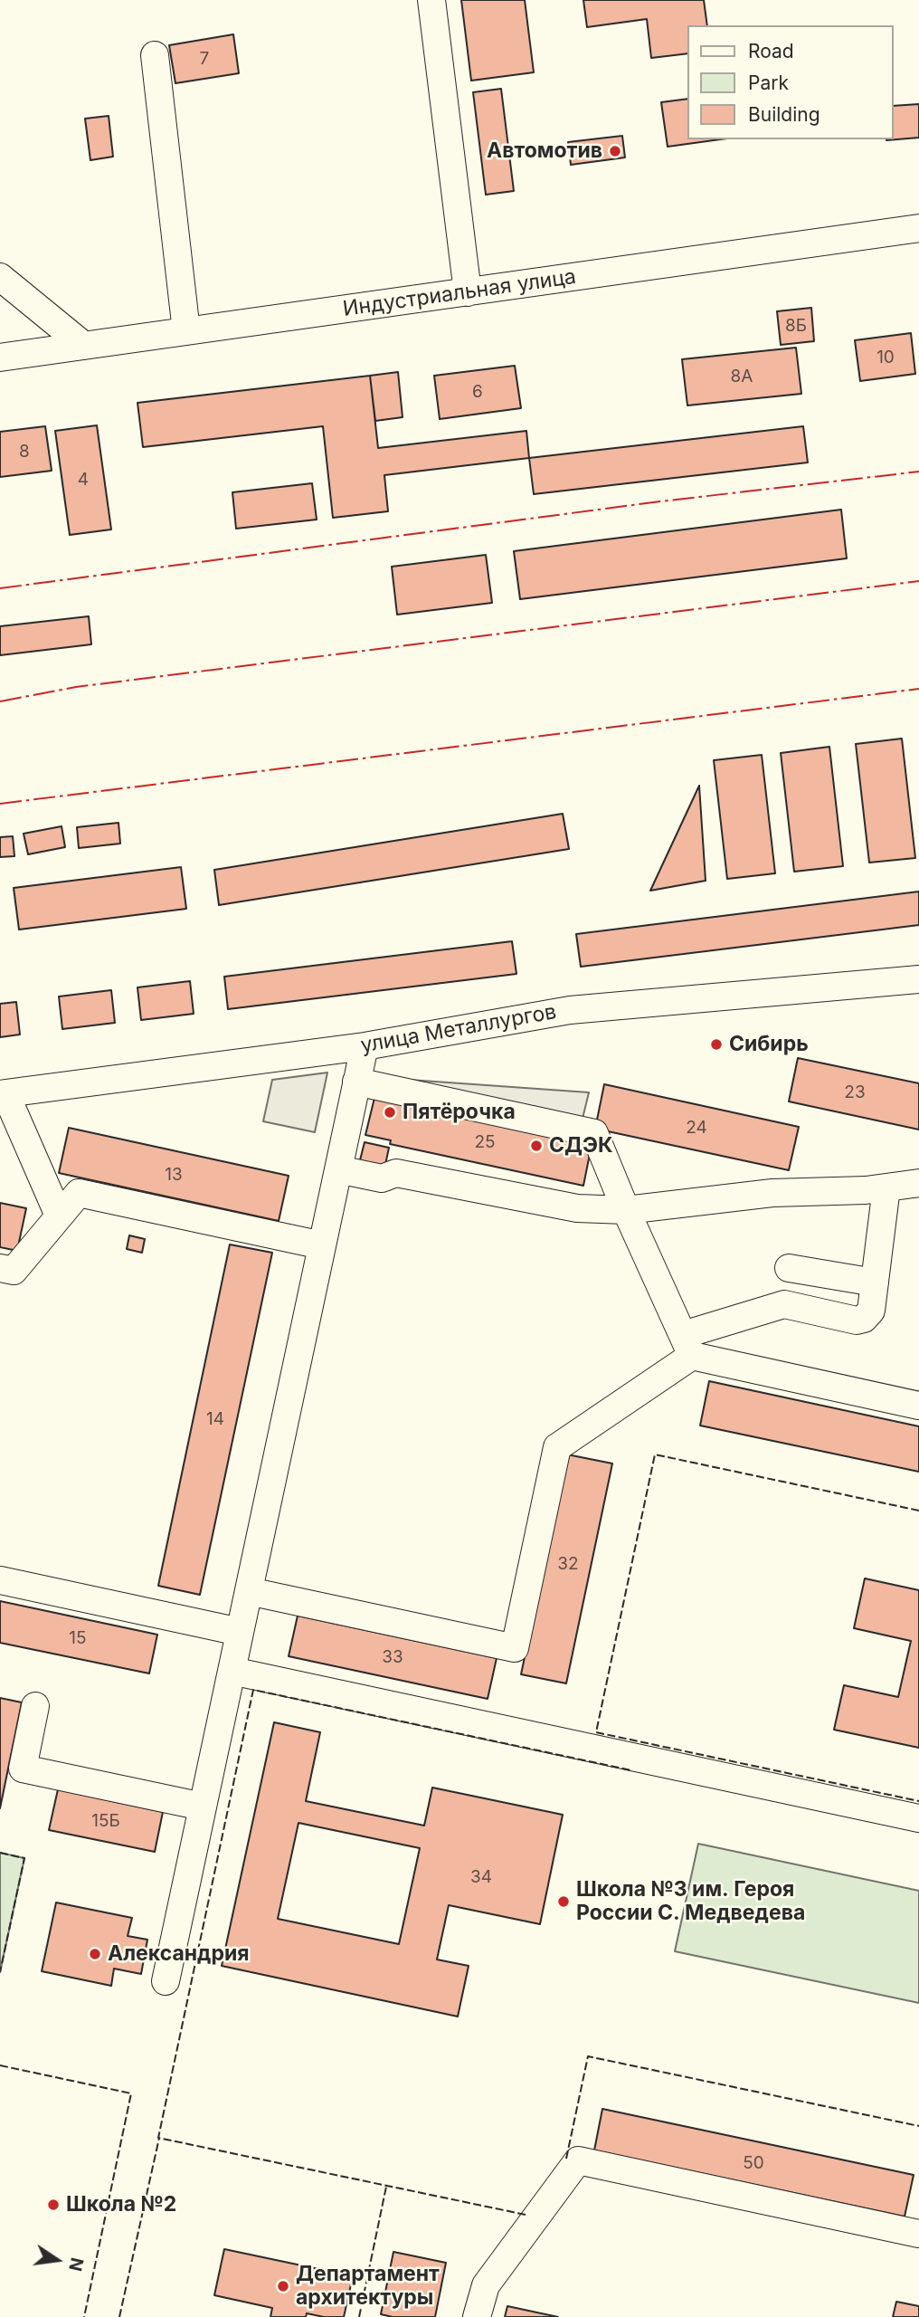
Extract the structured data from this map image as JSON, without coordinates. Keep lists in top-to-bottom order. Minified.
{"streets":{"street":["Индустриальная улица","улица Металлургов"]},"places":["Автомотив","Сибирь","Пятёрочка","СДЭК","Школа №3 им. Героя России С. Медведева","Александрия","Школа №2","Департамент архитектуры"],"house_numbers":["7","8Б","10","8А","6","8","4","23","24","25","13","14","32","15","33","15Б","34","50"],"legend":["Road","Park","Building"],"north":"right"}
